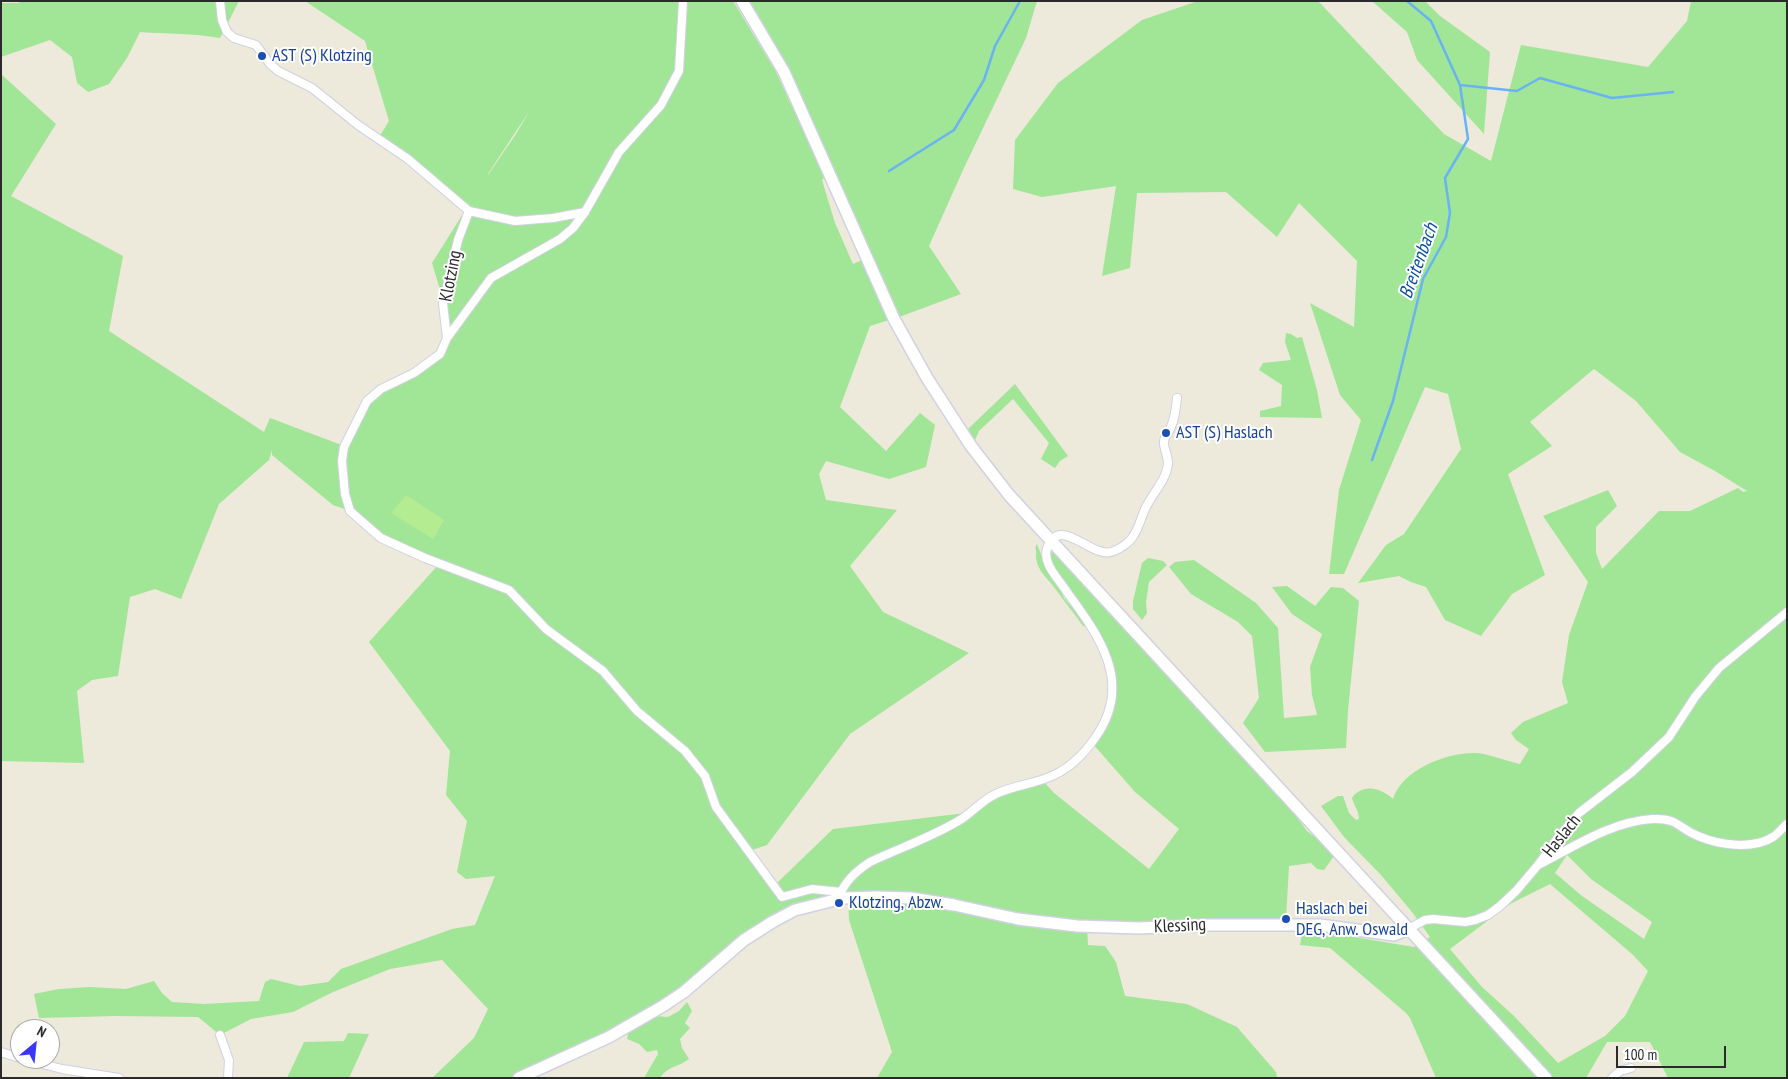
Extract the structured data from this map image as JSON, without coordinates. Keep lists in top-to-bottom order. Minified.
{"streets":{"main road":["Haslach","Klessing"],"street":["Klotzing"]},"crossings":[["Haslach","Klessing"]],"water":["Breitenbach"],"places":["AST (S) Klotzing","AST (S) Haslach","Klotzing, Abzw.","Haslach bei DEG, Anw. Oswald"],"scale_bar":"100 m","north":"top right"}
